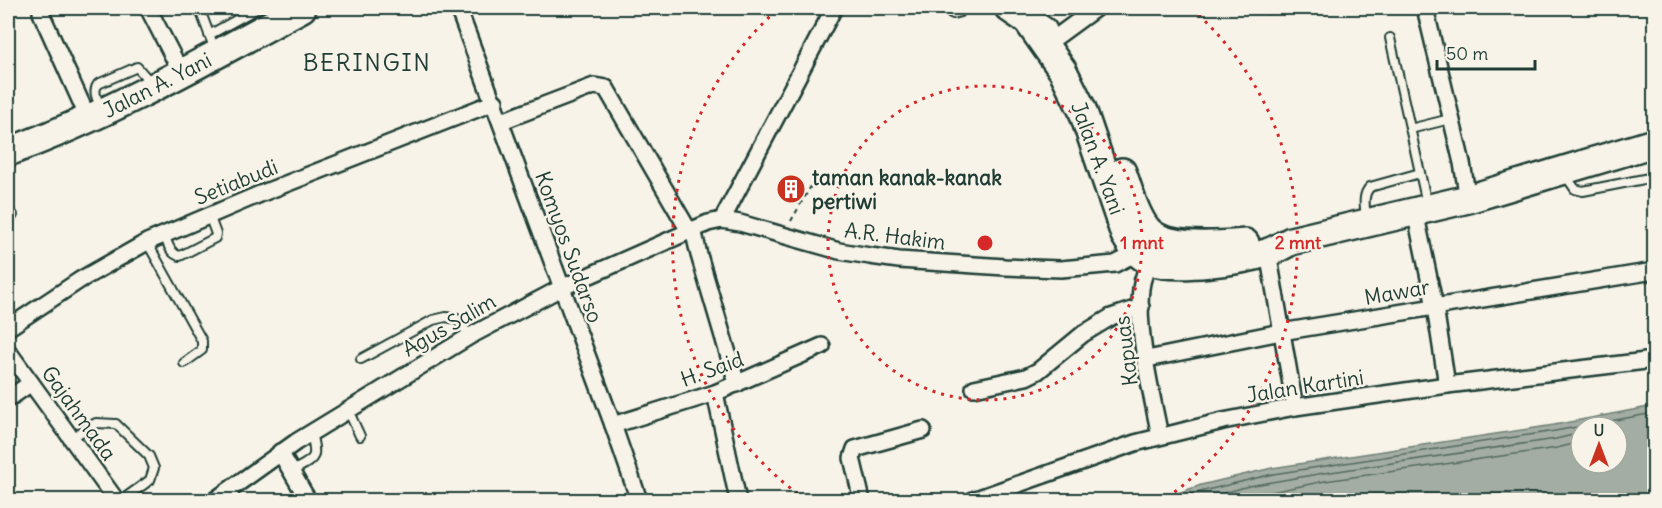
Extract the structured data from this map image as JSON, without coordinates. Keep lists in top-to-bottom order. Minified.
{"streets":{"highway":["Jalan A. Yani"],"street":["Setiabudi","A.R. Hakim","Komyos Sudarso","Mawar","Agus Salim","Kapuas","H. Said","Jalan Kartini","Gajahmada"]},"crossings":[["Jalan A. Yani","A.R. Hakim"],["Jalan A. Yani","Kapuas"],["Setiabudi","Komyos Sudarso"],["A.R. Hakim","Agus Salim"],["A.R. Hakim","Kapuas"],["Komyos Sudarso","Agus Salim"],["Komyos Sudarso","H. Said"],["Mawar","Kapuas"],["Kapuas","Jalan Kartini"]],"districts":["BERINGIN"],"places":{"building":["taman kanak-kanak pertiwi"]},"scale_bar":"50 m","north":"top","rings":["1 mnt","2 mnt"]}
